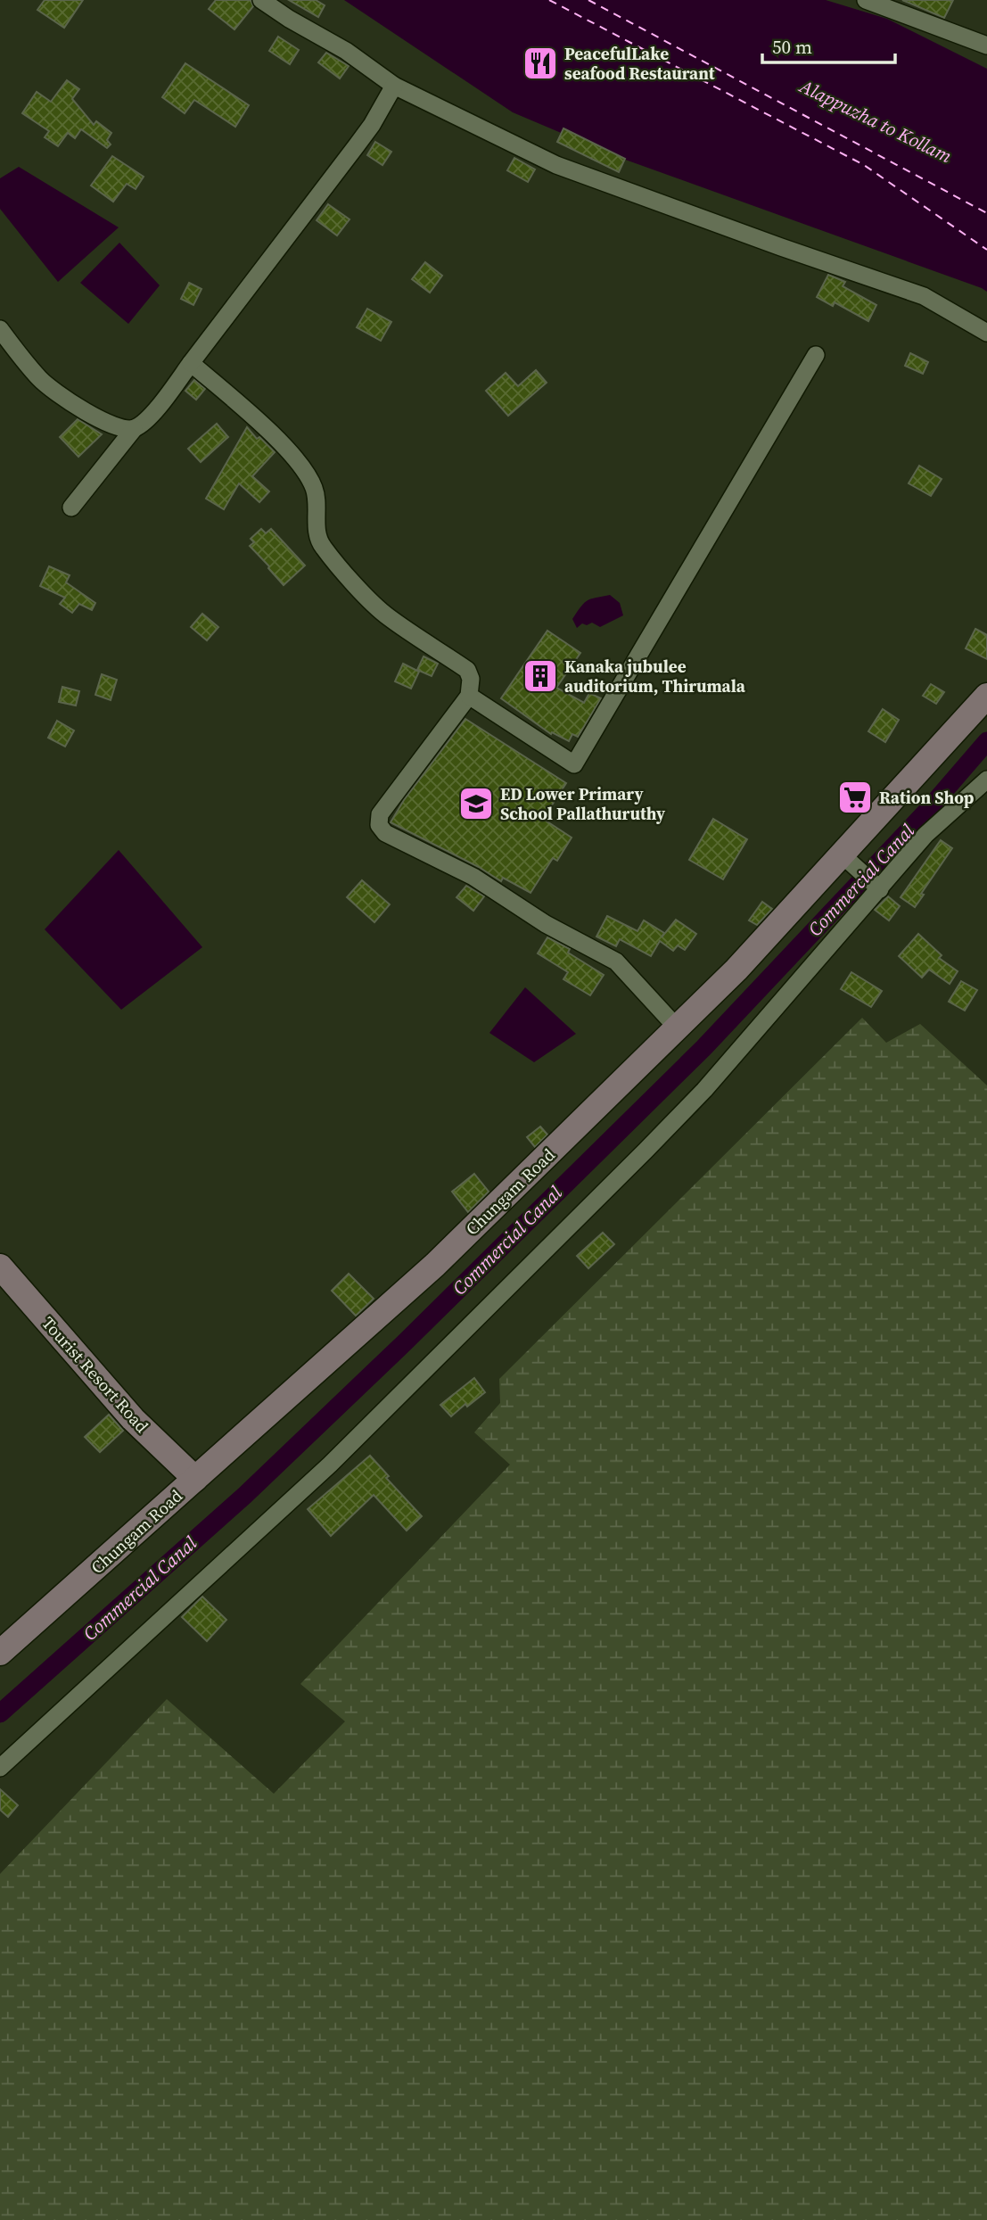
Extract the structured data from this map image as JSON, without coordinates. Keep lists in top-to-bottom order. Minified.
{"streets":{"main road":["Chungam Road","Tourist Resort Road"]},"crossings":[["Chungam Road","Tourist Resort Road"]],"water":["Alappuzha to Kollam","Commercial Canal"],"places":{"restaurant":["PeacefulLake seafood Restaurant"],"building":["Kanaka jubulee auditorium, Thirumala"],"supermarket":["Ration Shop"],"school or university":["ED Lower Primary School Pallathuruthy"]},"scale_bar":"50 m"}
